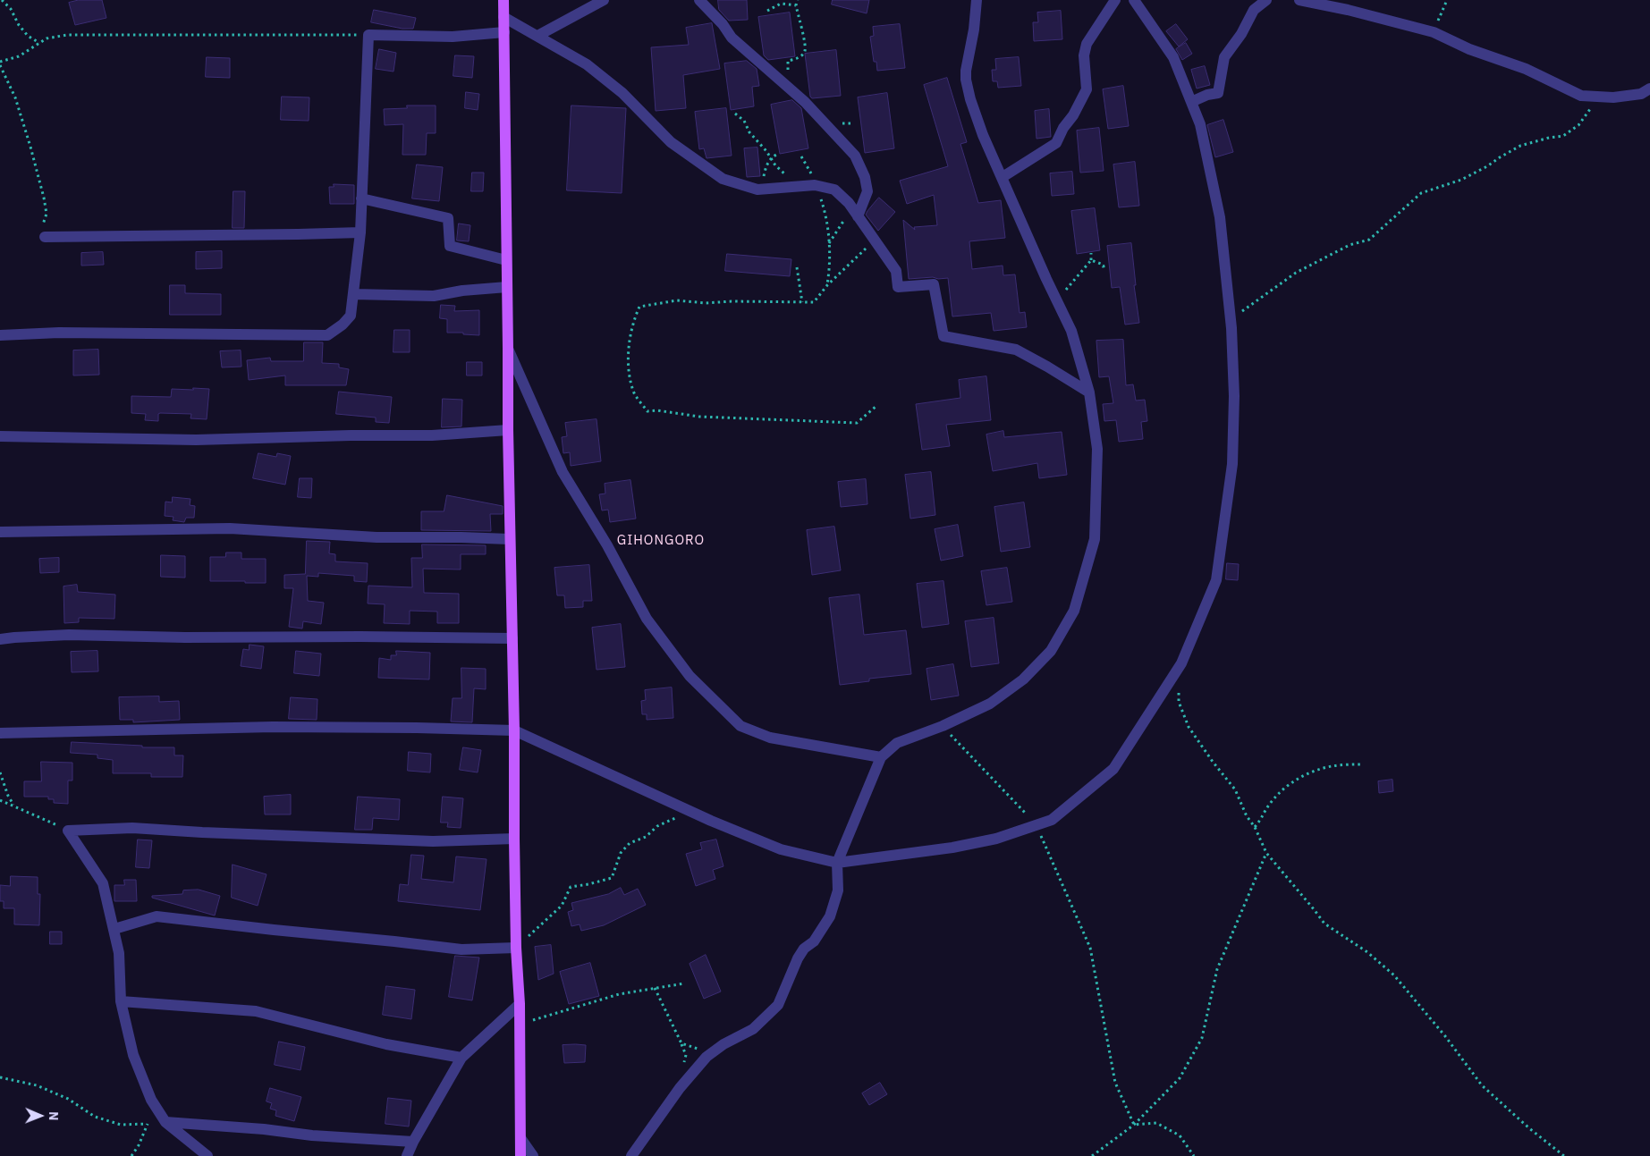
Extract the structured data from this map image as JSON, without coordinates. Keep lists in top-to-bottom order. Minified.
{"districts":["GIHONGORO"],"north":"right"}
